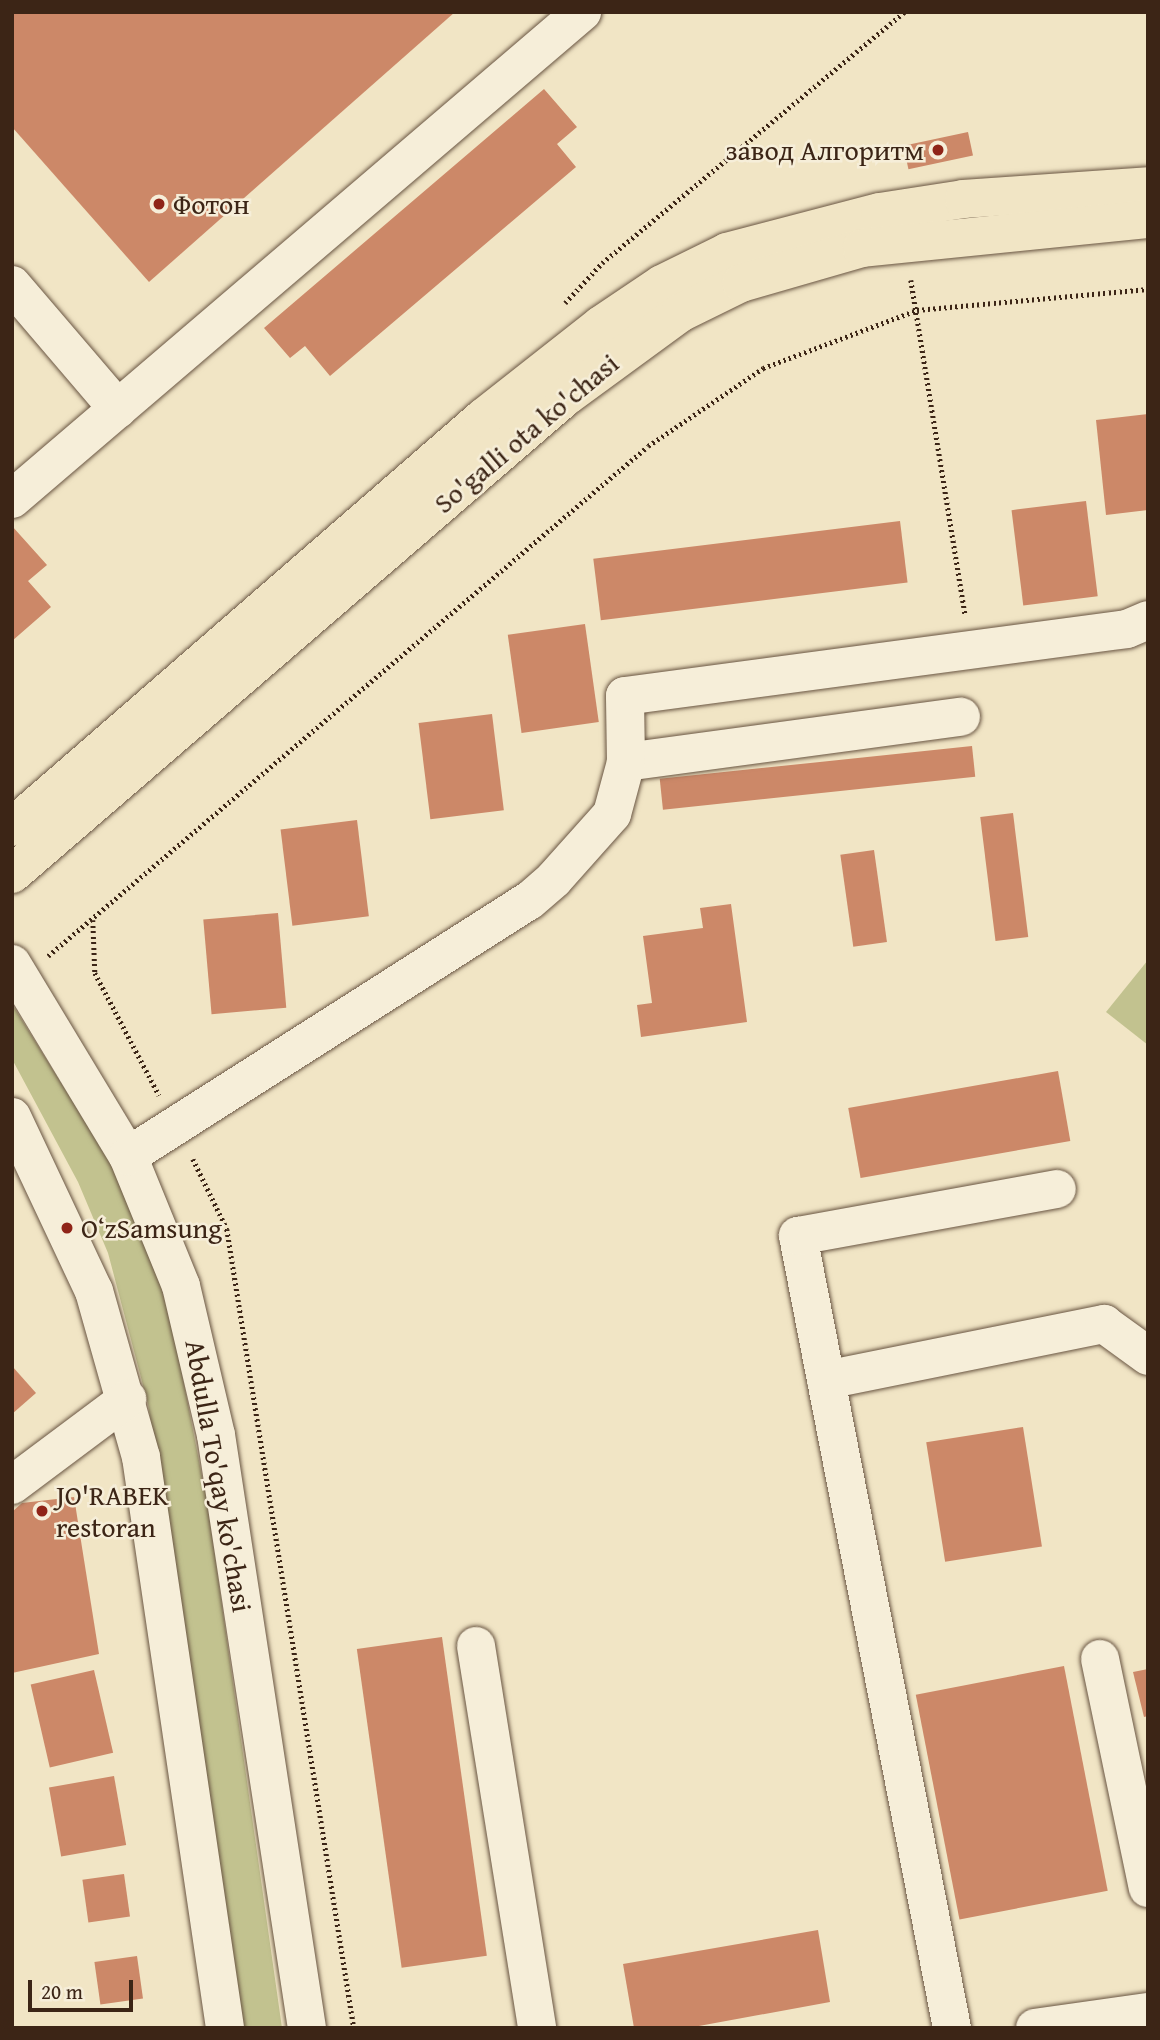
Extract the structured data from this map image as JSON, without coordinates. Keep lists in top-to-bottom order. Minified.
{"streets":{"main road":["So'galli ota ko'chasi"],"street":["Abdulla To'qay ko'chasi"]},"places":["завод Алгоритм","Фотон","OʻzSamsung","JO'RABEK restoran"],"scale_bar":"20 m"}
